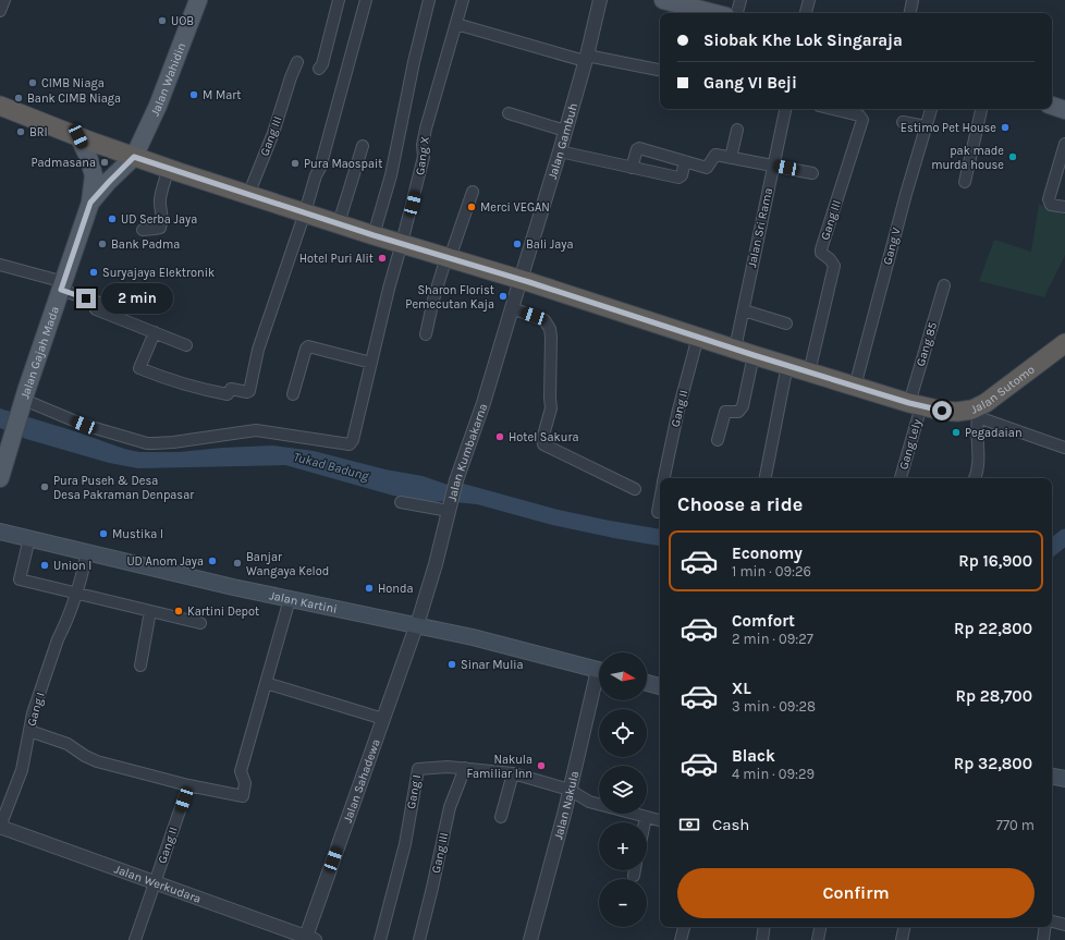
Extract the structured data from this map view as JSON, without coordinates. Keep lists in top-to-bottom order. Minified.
{"streets":{"highway":["Jalan Sutomo"],"main road":["Jalan Wahidin","Jalan Gajah Mada","Jalan Kartini"],"street":["Gang III","Jalan Gambuh","Gang X","Jalan Sri Rama","Gang V","Gang 85","Gang II","Gang Lely","Jalan Kumbakarna","Gang I","Jalan Sahadewa","Jalan Nakula","Jalan Werkudara"]},"crossings":[["Jalan Wahidin","Jalan Gajah Mada"],["Jalan Wahidin","Jalan Sutomo"],["Gang III","Jalan Sutomo"],["Gang III","Gang I"],["Jalan Gambuh","Jalan Sutomo"],["Jalan Gambuh","Jalan Kumbakarna"],["Gang X","Jalan Gajah Mada"],["Gang X","Jalan Sutomo"],["Jalan Sri Rama","Jalan Sutomo"],["Gang V","Jalan Sutomo"],["Gang 85","Jalan Sutomo"],["Gang 85","Gang Lely"],["Jalan Gajah Mada","Jalan Sutomo"],["Jalan Sutomo","Gang II"],["Jalan Sutomo","Gang Lely"],["Jalan Sutomo","Jalan Kumbakarna"],["Gang II","Jalan Werkudara"],["Jalan Kumbakarna","Jalan Kartini"],["Jalan Kumbakarna","Jalan Sahadewa"],["Jalan Kartini","Gang I"],["Jalan Kartini","Jalan Sahadewa"],["Jalan Kartini","Jalan Nakula"],["Gang I","Jalan Nakula"],["Gang I","Jalan Werkudara"],["Jalan Sahadewa","Jalan Werkudara"]],"water":["Tukad Badung"],"places":["UOB","CIMB Niaga","M Mart","Bank CIMB Niaga","Estimo Pet House","BRI","pak made murda house","Padmasana","Pura Maospait","Merci VEGAN","UD Serba Jaya","Bank Padma","Bali Jaya","Hotel Puri Alit","Suryajaya Elektronik","Sharon Florist Pemecutan Kaja","Pegadaian","Hotel Sakura","Pura Puseh & Desa Desa Pakraman Denpasar","Mustika I","UD Anom Jaya","Banjar Wangaya Kelod","Union I","Honda","Kartini Depot","Sinar Mulia","Nakula Familiar Inn"],"north":"right","page":{"banner":["Siobak Khe Lok Singaraja","Gang VI Beji"],"bubble":"2 min","heading":"Choose a ride","list":[{"name":"Economy","note":"1 min · 09:26","value":"Rp 16,900"},{"name":"Comfort","note":"2 min · 09:27","value":"Rp 22,800"},{"name":"XL","note":"3 min · 09:28","value":"Rp 28,700"},{"name":"Black","note":"4 min · 09:29","value":"Rp 32,800"}],"map_buttons":["+","−"],"pay":["Cash","770 m"],"buttons":"Confirm"}}
